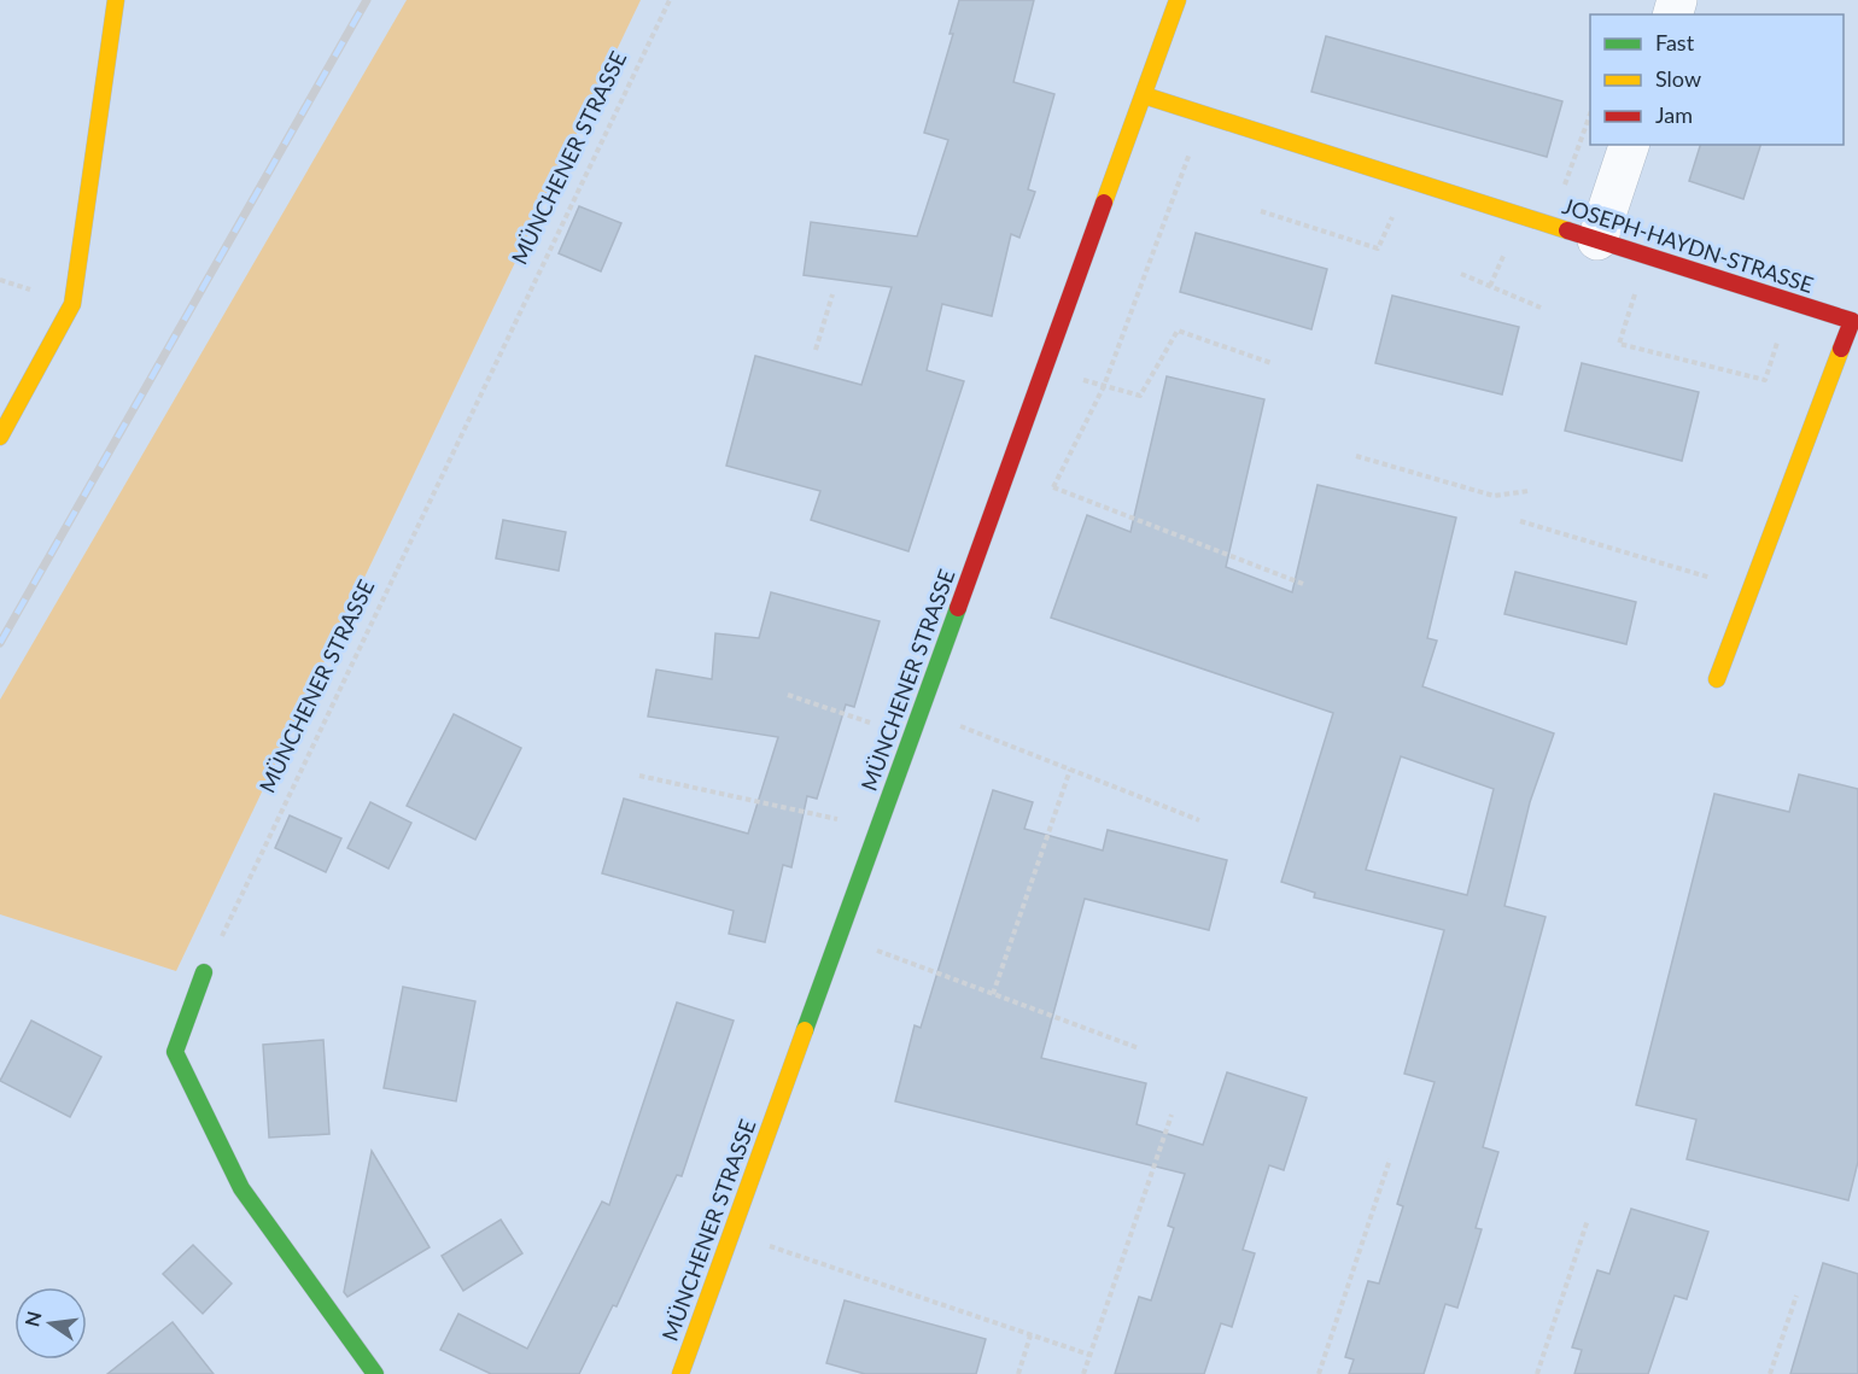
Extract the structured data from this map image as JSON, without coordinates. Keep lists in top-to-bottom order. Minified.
{"streets":{"street":["MÜNCHENER STRASSE","JOSEPH-HAYDN-STRASSE"]},"crossings":[["MÜNCHENER STRASSE","JOSEPH-HAYDN-STRASSE"]],"legend":["Fast","Slow","Jam"],"north":"left"}
